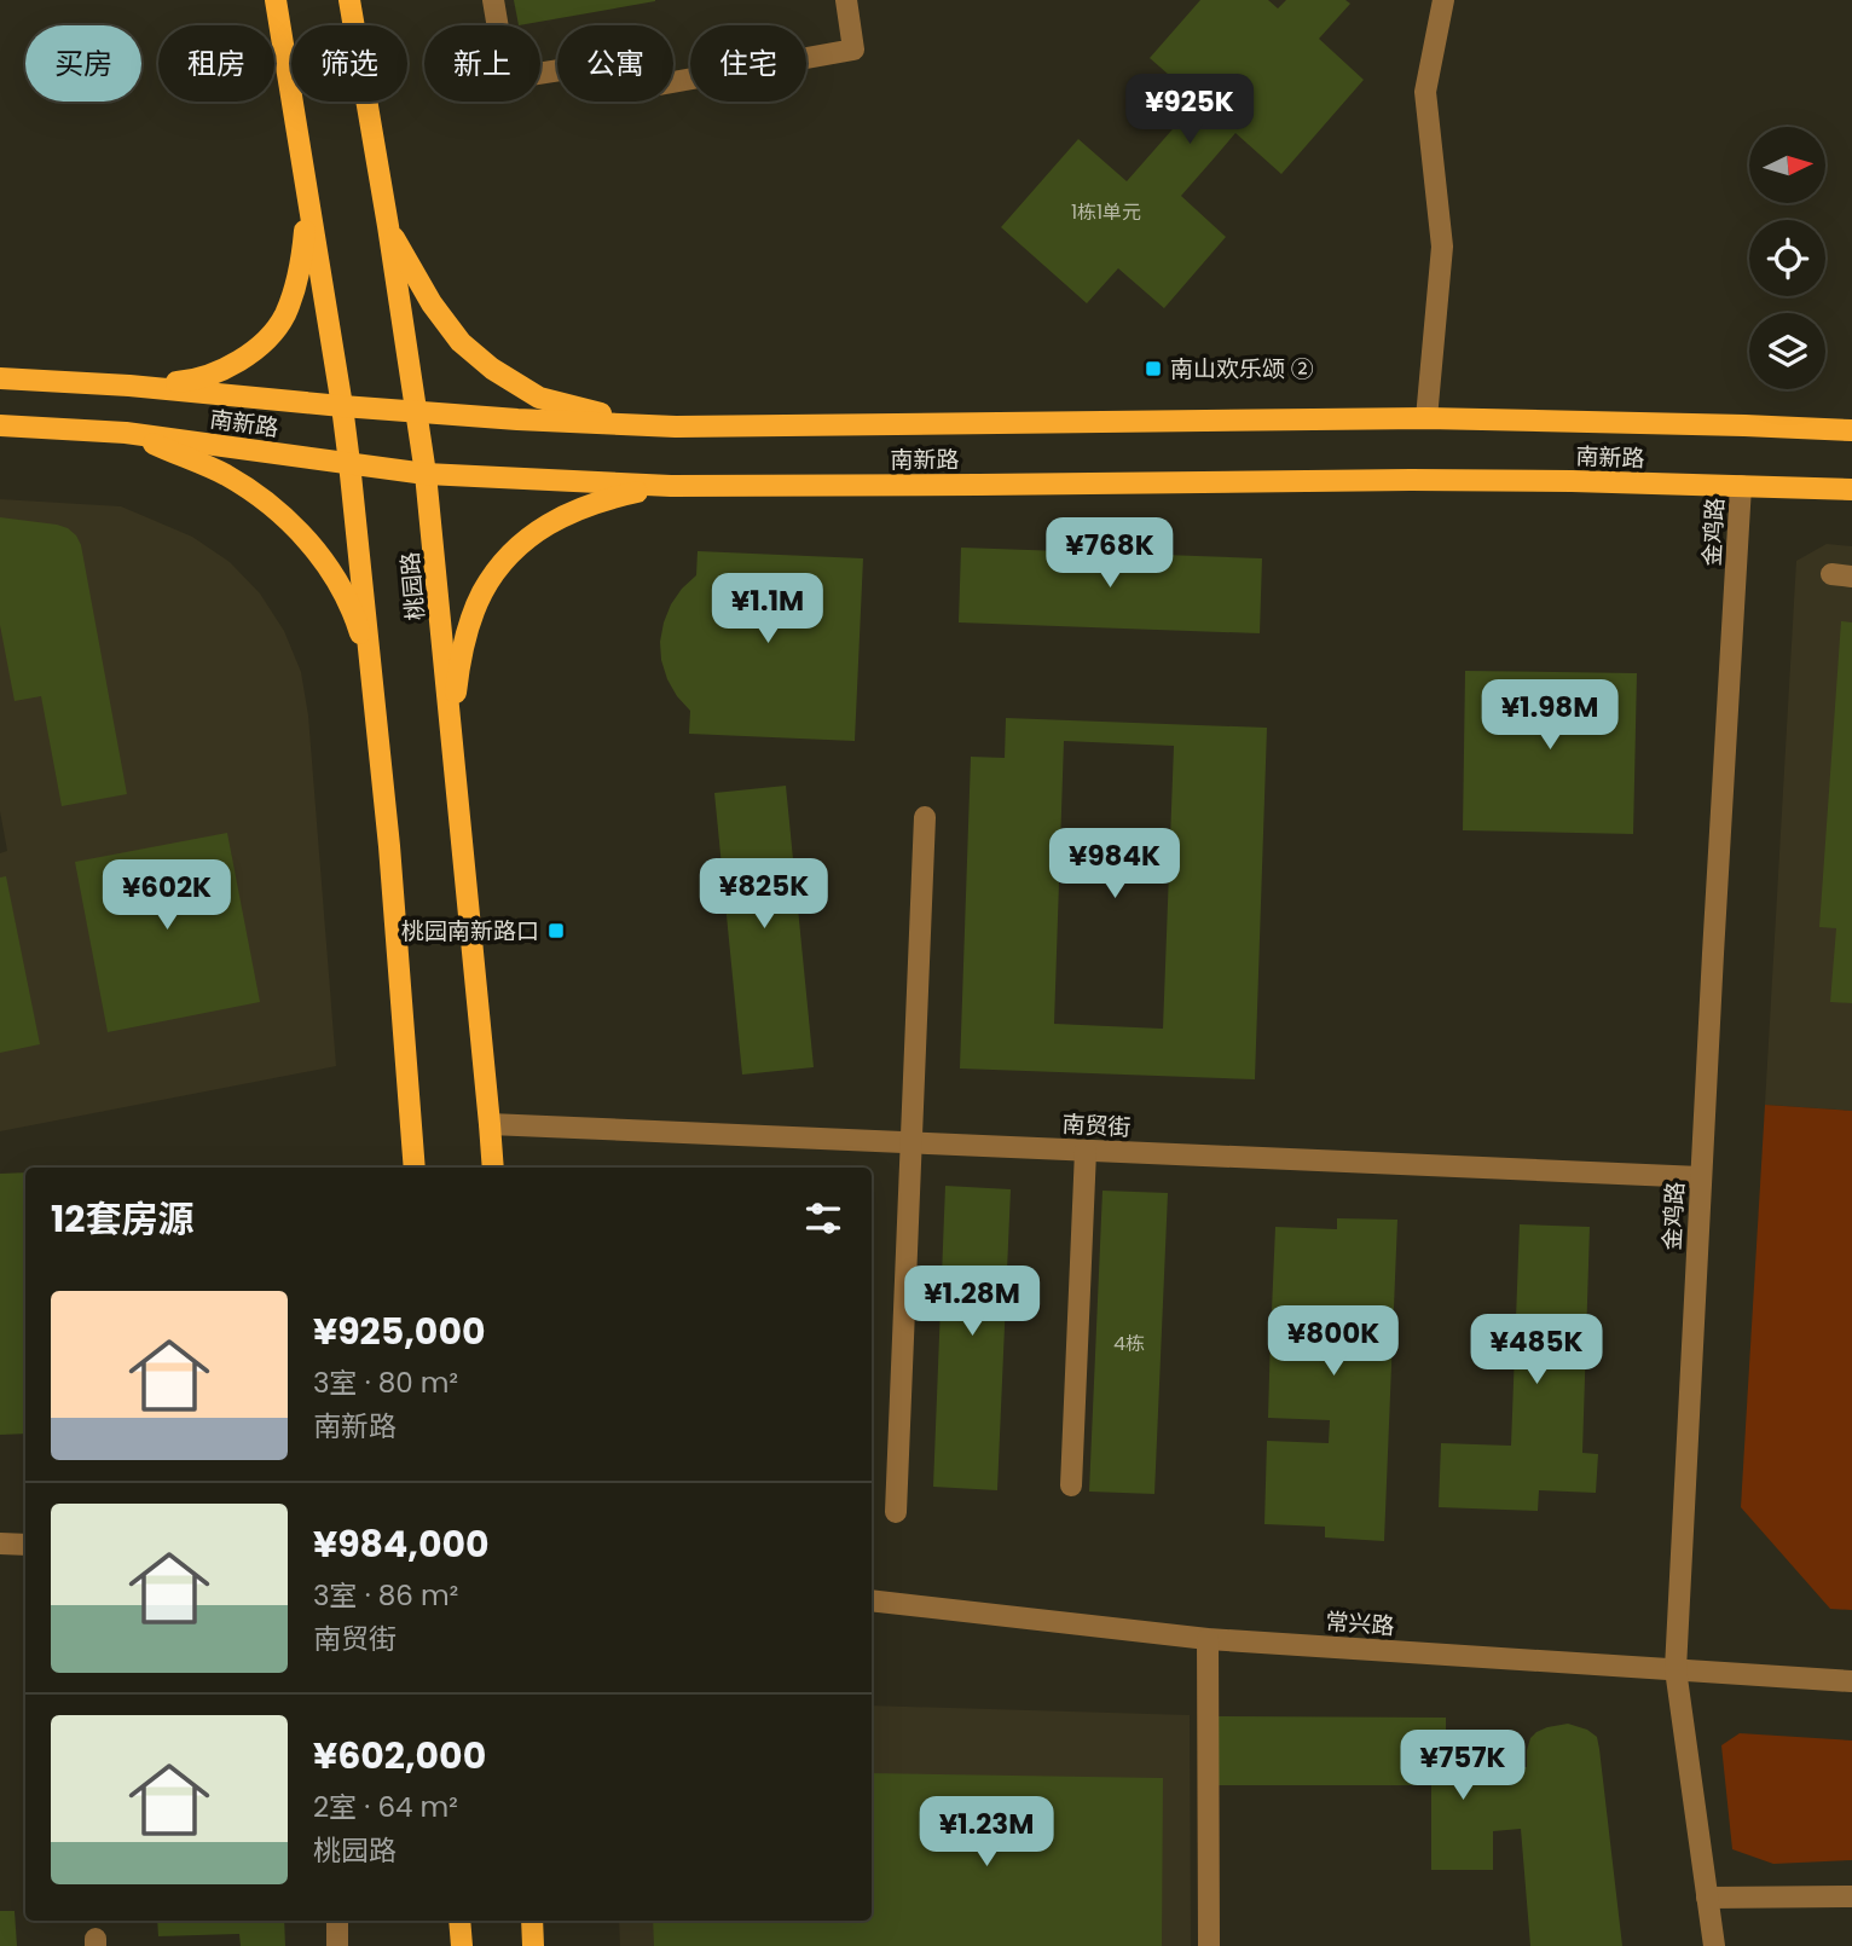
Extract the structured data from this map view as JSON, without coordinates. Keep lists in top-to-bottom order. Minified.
{"streets":{"main road":["南新路","桃园路"],"street":["金鸡路","南贸街","常兴路"]},"crossings":[["南新路","金鸡路"],["南新路","桃园路"],["金鸡路","南贸街"],["金鸡路","常兴路"],["桃园路","南贸街"]],"places":{"transit":["南山欢乐颂 ②","桃园南新路口"]},"house_numbers":["1栋1单元","4栋"],"north":"right","page":{"chip":["买房","租房","筛选","新上","公寓","住宅"],"price":["¥925K","¥768K","¥1.1M","¥1.98M","¥984K","¥825K","¥602K","¥1.28M","¥800K","¥485K","¥757K","¥1.23M"],"heading":"12套房源","list":[{"name":"¥925,000","note":"3室 · 80 m² · 南新路"},{"name":"¥984,000","note":"3室 · 86 m² · 南贸街"},{"name":"¥602,000","note":"2室 · 64 m² · 桃园路"}]}}
